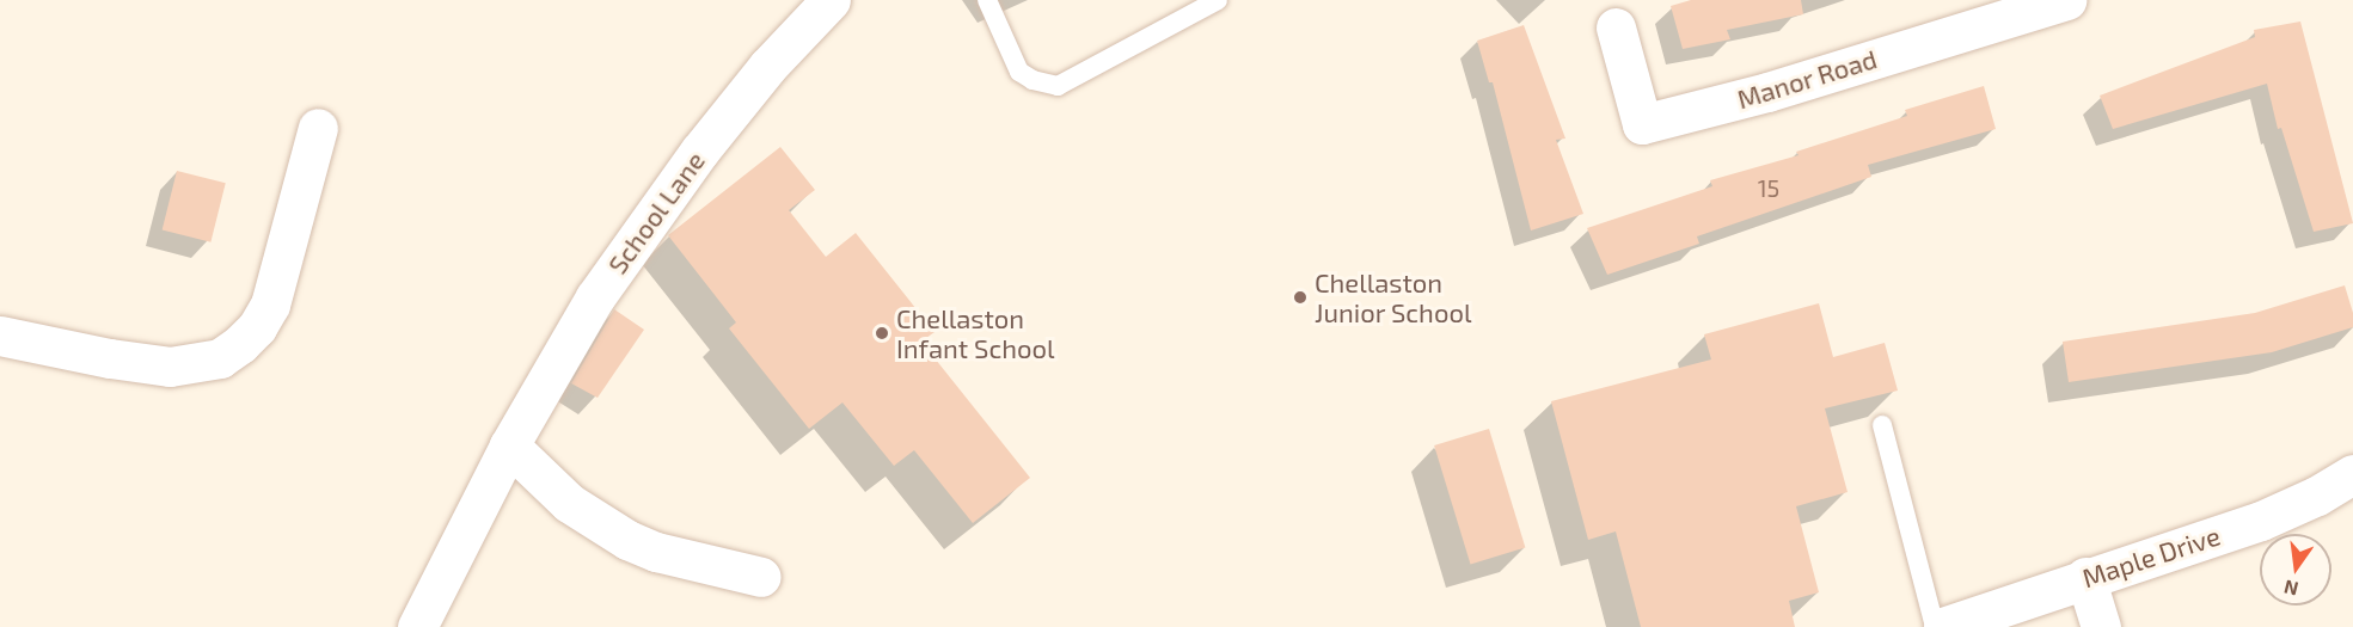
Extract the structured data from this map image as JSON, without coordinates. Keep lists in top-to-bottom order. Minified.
{"streets":{"street":["Manor Road","School Lane","Maple Drive"]},"places":["Chellaston Junior School","Chellaston Infant School"],"house_numbers":["15"],"north":"bottom"}
